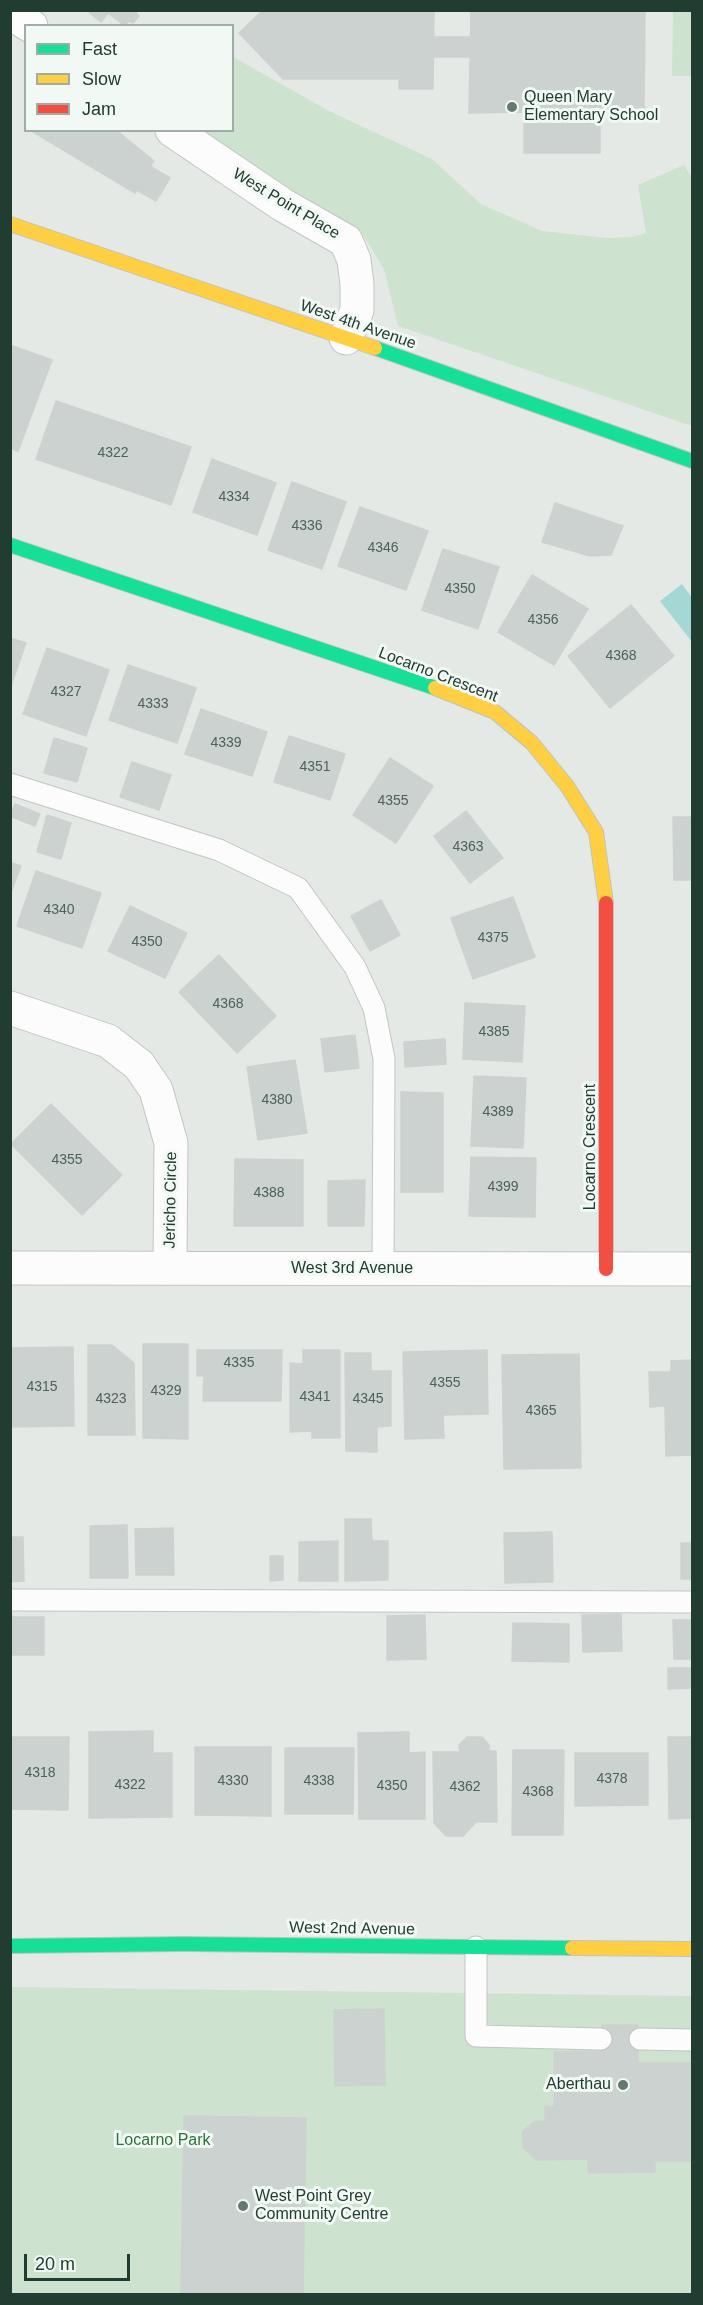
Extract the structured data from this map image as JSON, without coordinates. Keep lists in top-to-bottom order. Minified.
{"streets":{"street":["West Point Place","West 4th Avenue","Locarno Crescent","Jericho Circle","West 3rd Avenue","West 2nd Avenue"]},"crossings":[["West Point Place","West 4th Avenue"],["Locarno Crescent","West 3rd Avenue"],["Jericho Circle","West 3rd Avenue"]],"parks":["Locarno Park"],"places":["Queen Mary Elementary School","Aberthau","West Point Grey Community Centre"],"house_numbers":["4322","4334","4336","4346","4350","4356","4368","4327","4333","4339","4351","4355","4363","4340","4375","4350","4368","4385","4380","4389","4355","4399","4388","4335","4355","4315","4329","4341","4323","4345","4365","4318","4378","4330","4338","4322","4350","4362","4368"],"legend":["Fast","Slow","Jam"],"scale_bar":"20 m"}
